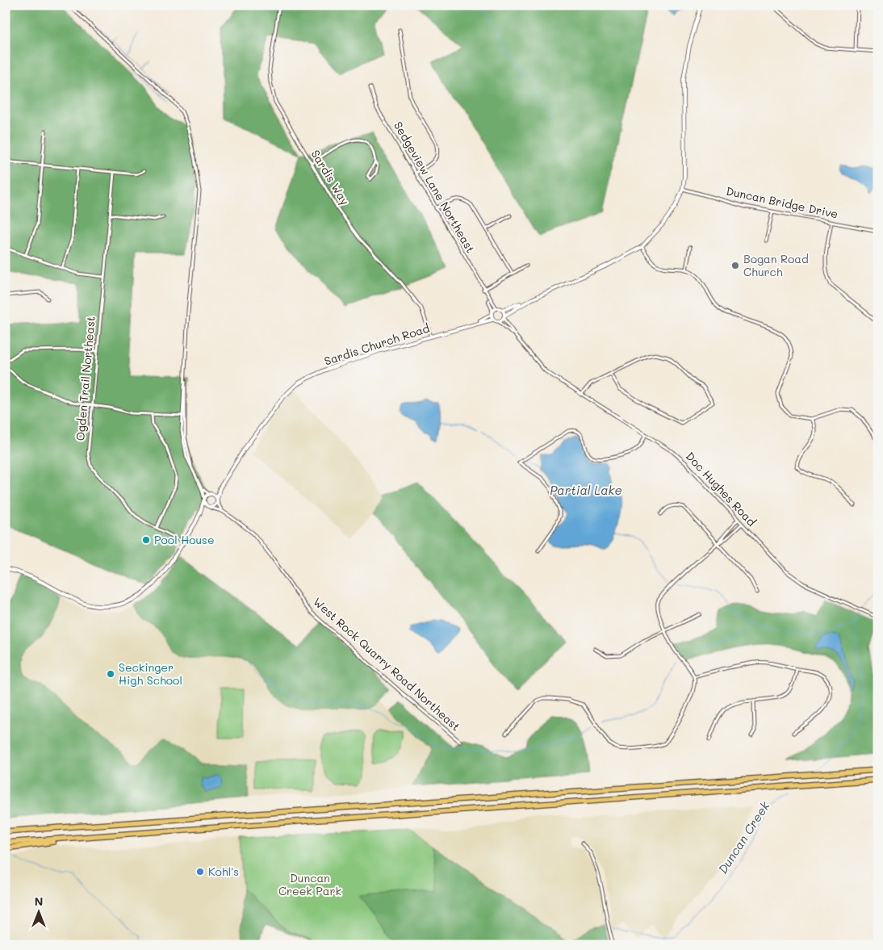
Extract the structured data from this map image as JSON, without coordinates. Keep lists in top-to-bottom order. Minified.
{"streets":{"street":["Sardis Way","Sedgeview Lane Northeast","Duncan Bridge Drive","Sardis Church Road","Ogden Trail Northeast","Doc Hughes Road","West Rock Quarry Road Northeast"]},"crossings":[["Sardis Way","Sardis Church Road"],["Sedgeview Lane Northeast","Sardis Church Road"],["Sedgeview Lane Northeast","Doc Hughes Road"],["Sardis Church Road","Doc Hughes Road"],["Sardis Church Road","West Rock Quarry Road Northeast"]],"water":["Partial Lake","Duncan Creek"],"parks":["Duncan Creek Park"],"places":["Bogan Road Church","Pool House","Seckinger High School","Kohl's"],"north":"top"}
